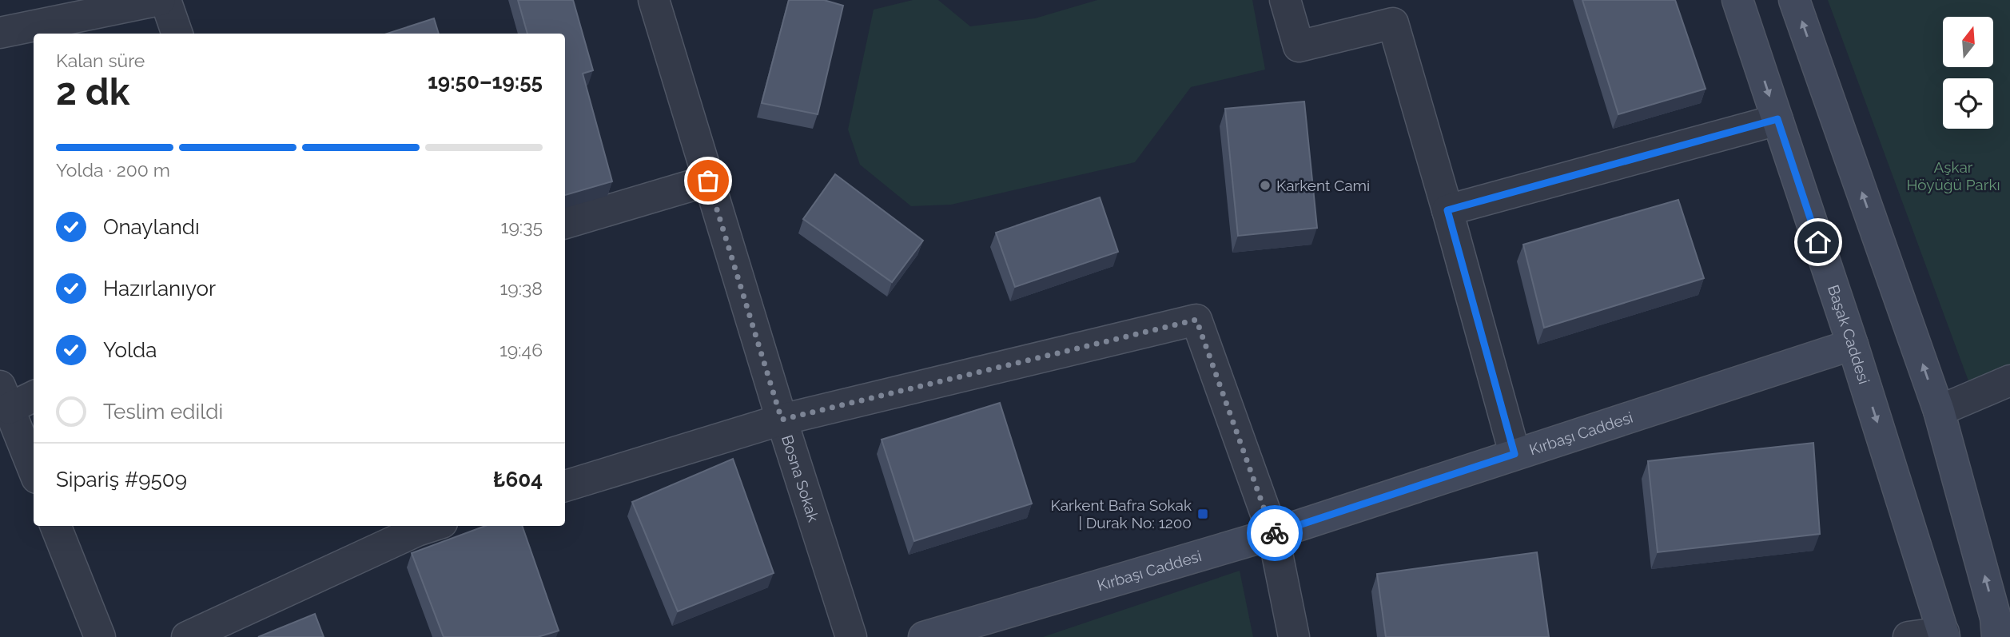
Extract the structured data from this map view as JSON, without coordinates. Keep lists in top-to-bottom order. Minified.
{"streets":{"street":["Başak Caddesi","Kırbaşı Caddesi","Bosna Sokak"]},"crossings":[["Başak Caddesi","Kırbaşı Caddesi"]],"parks":["Aşkar Höyüğü Parkı"],"places":{"other":["Karkent Cami"],"transit":["Karkent Bafra Sokak | Durak No: 1200"]},"north":"top","page":{"heading":["2 dk","Kalan süre","19:50–19:55"],"panel":["Sipariş #9509","₺604"],"bar":"Yolda · 200 m","list":[["Onaylandı","19:35"],["Hazırlanıyor","19:38"],["Yolda","19:46"],"Teslim edildi"]}}
